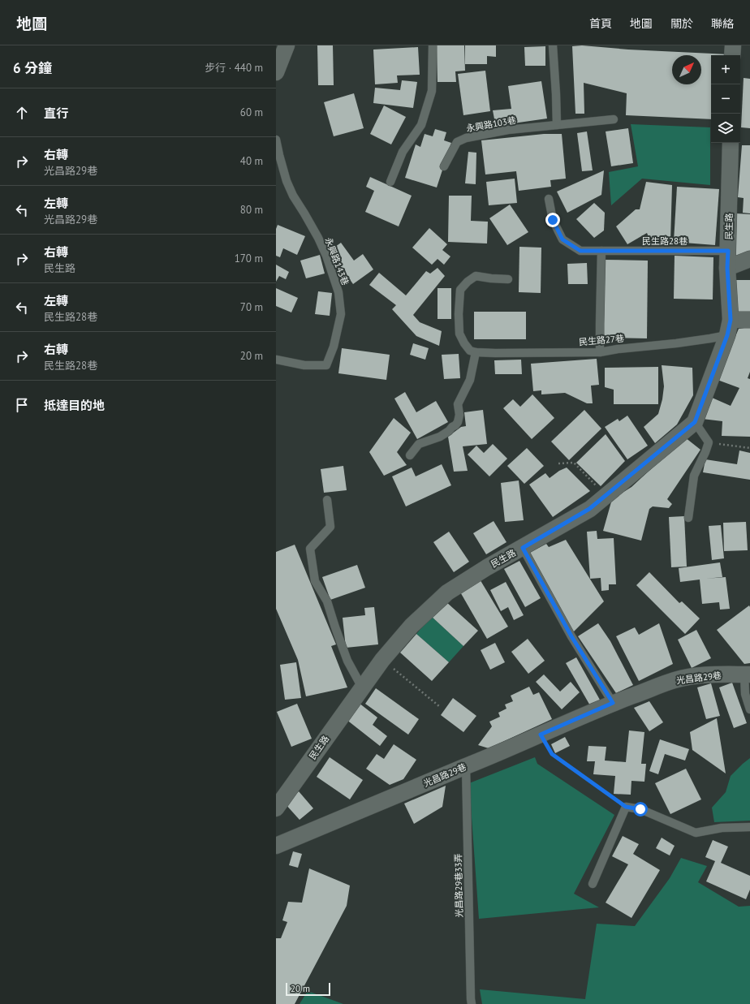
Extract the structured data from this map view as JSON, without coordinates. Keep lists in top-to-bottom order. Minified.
{"streets":{"street":["民生路","光昌路29巷"],"lane":["永興路103巷","民生路28巷","永興路143巷","民生路27巷","光昌路29巷33弄"]},"crossings":[["民生路","民生路28巷"],["民生路","民生路27巷"],["光昌路29巷","光昌路29巷33弄"]],"scale_bar":"20 m","north":"top right","page":{"header":"地圖","nav":["首頁","地圖","關於","聯絡"],"heading":["6 分鐘","步行 · 440 m"],"map_buttons":["+","−"],"list":[["直行","60 m"],["右轉","光昌路29巷","40 m"],["左轉","光昌路29巷","80 m"],["右轉","民生路","170 m"],["左轉","民生路28巷","70 m"],["右轉","民生路28巷","20 m"],"抵達目的地"],"scale":"20 m"}}
